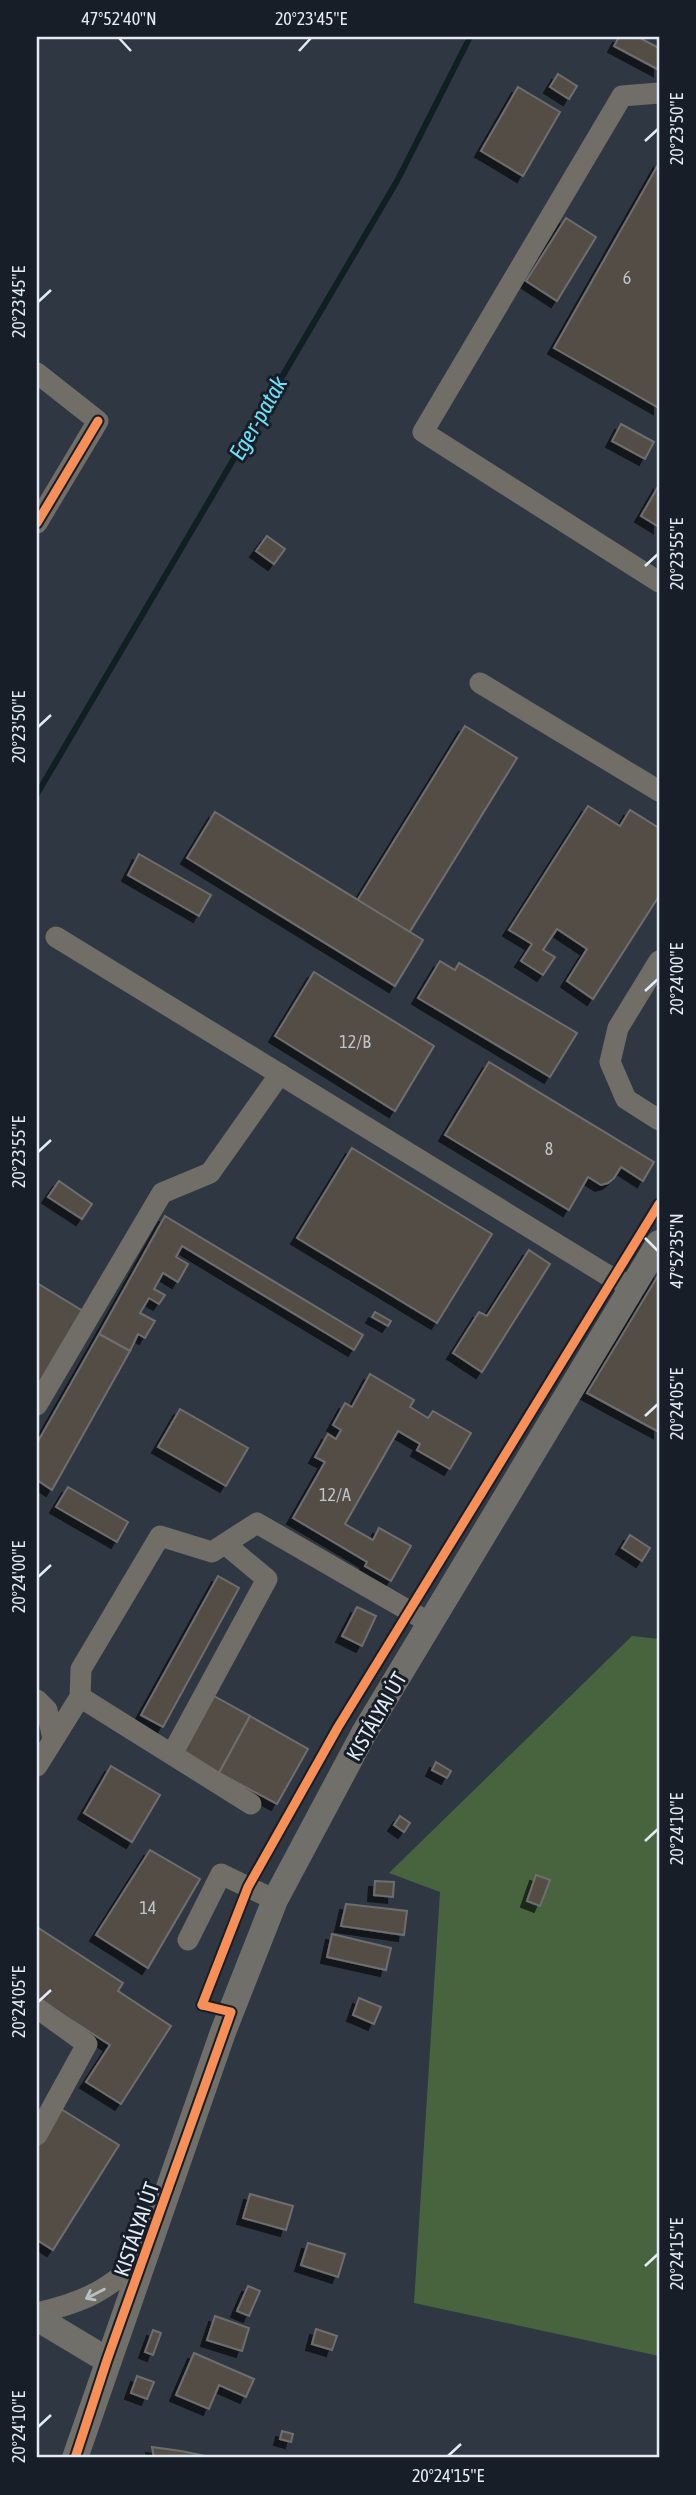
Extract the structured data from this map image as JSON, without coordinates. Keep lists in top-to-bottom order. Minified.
{"streets":{"main road":["KISTÁLYAI ÚT"]},"water":["Eger-patak"],"house_numbers":["6","12/B","8","12/A","14"],"coordinates":["47°52'40\"N","20°23'45\"E","20°23'50\"E","20°23'55\"E","20°24'00\"E","47°52'35\"N","20°24'05\"E","20°24'10\"E","20°24'15\"E"]}
